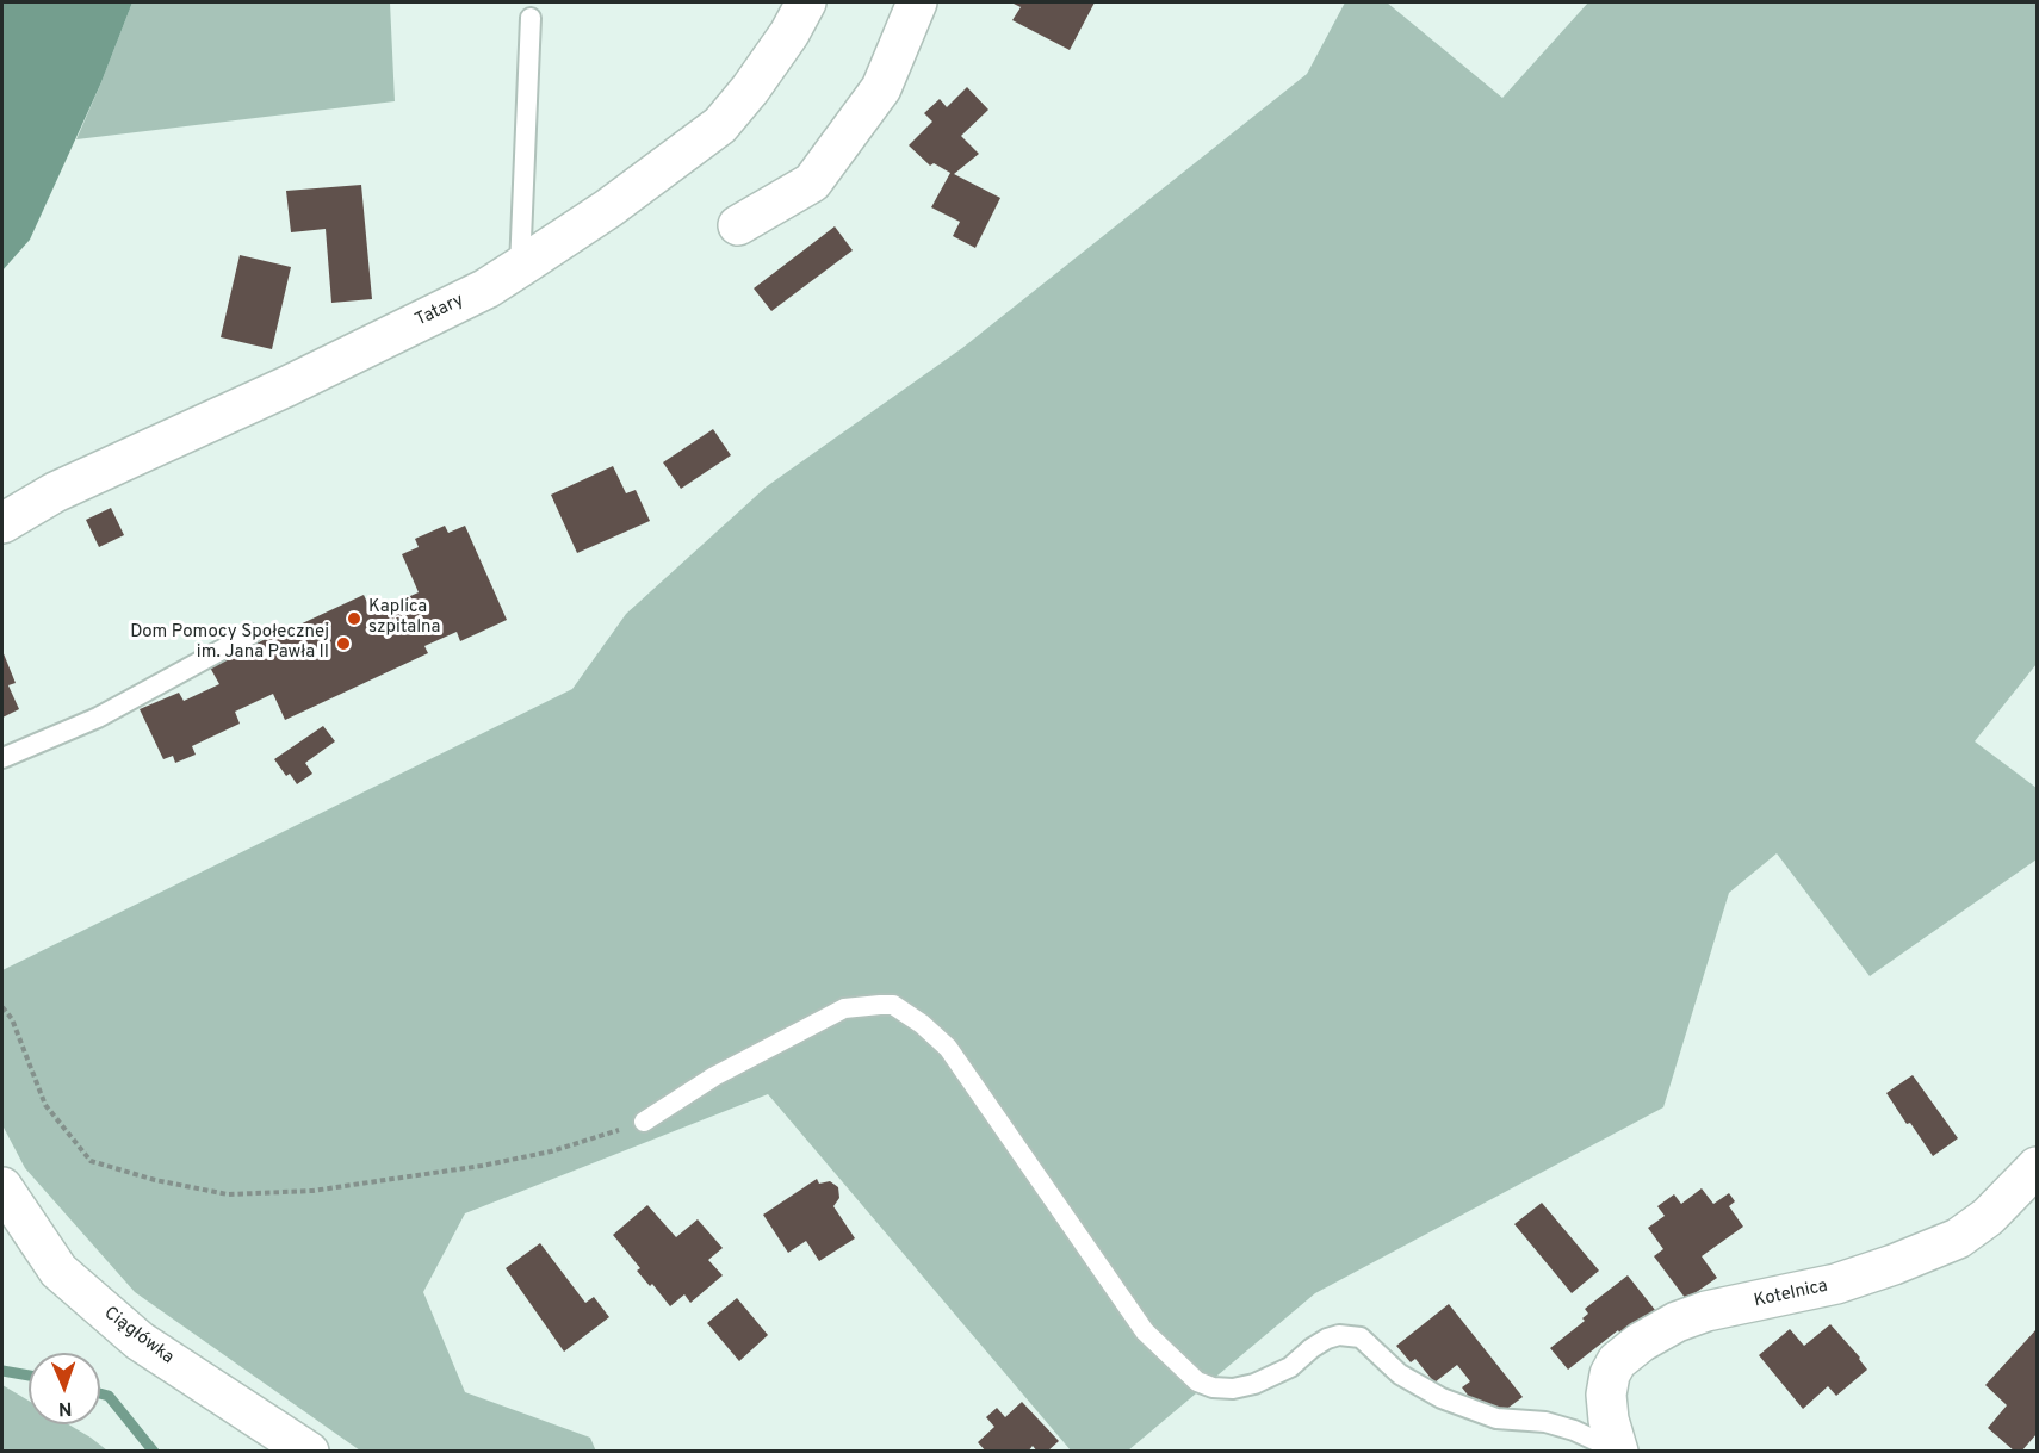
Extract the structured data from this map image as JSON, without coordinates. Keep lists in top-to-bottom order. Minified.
{"streets":{"street":["Tatary","Kotelnica","Ciągłówka"]},"places":["Kaplica szpitalna","Dom Pomocy Społecznej im. Jana Pawła II"],"north":"bottom"}
